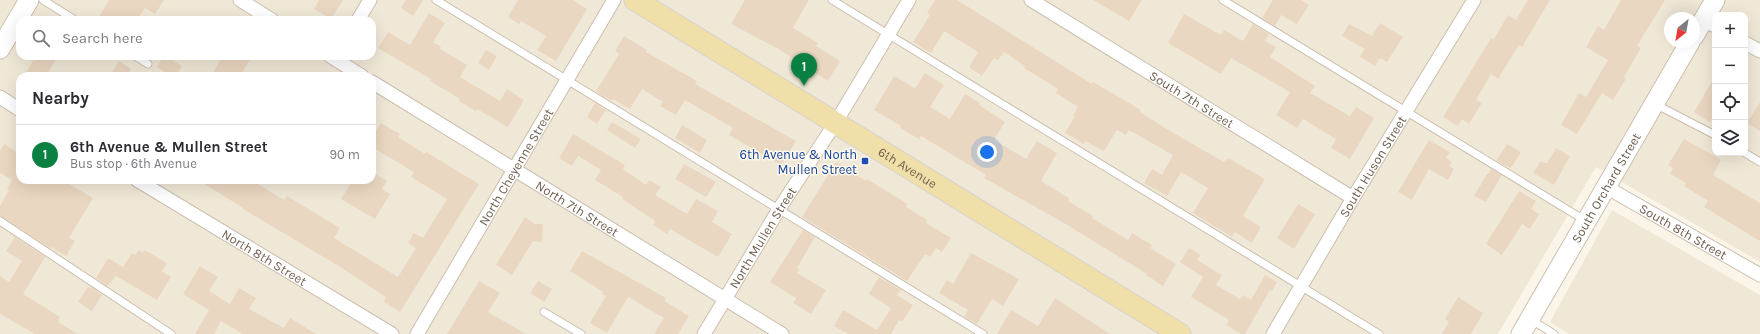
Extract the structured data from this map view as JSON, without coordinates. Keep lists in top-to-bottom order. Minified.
{"streets":{"main road":["6th Avenue"],"street":["South 7th Street","North Cheyenne Street","South Huson Street","South Orchard Street","North 7th Street","South 8th Street","North Mullen Street","North 8th Street"]},"crossings":[["South 7th Street","South Huson Street"],["North Cheyenne Street","North 7th Street"],["6th Avenue","North Mullen Street"],["South Orchard Street","South 8th Street"],["North 7th Street","North Mullen Street"]],"places":{"transit":["6th Avenue & North Mullen Street"]},"north":"bottom left","page":{"map_buttons":["+","−"],"search":"Search here","pins":"1","heading":"Nearby","list":[{"mark":"1","name":"6th Avenue & Mullen Street","note":"Bus stop · 6th Avenue","value":"90 m"}]}}
